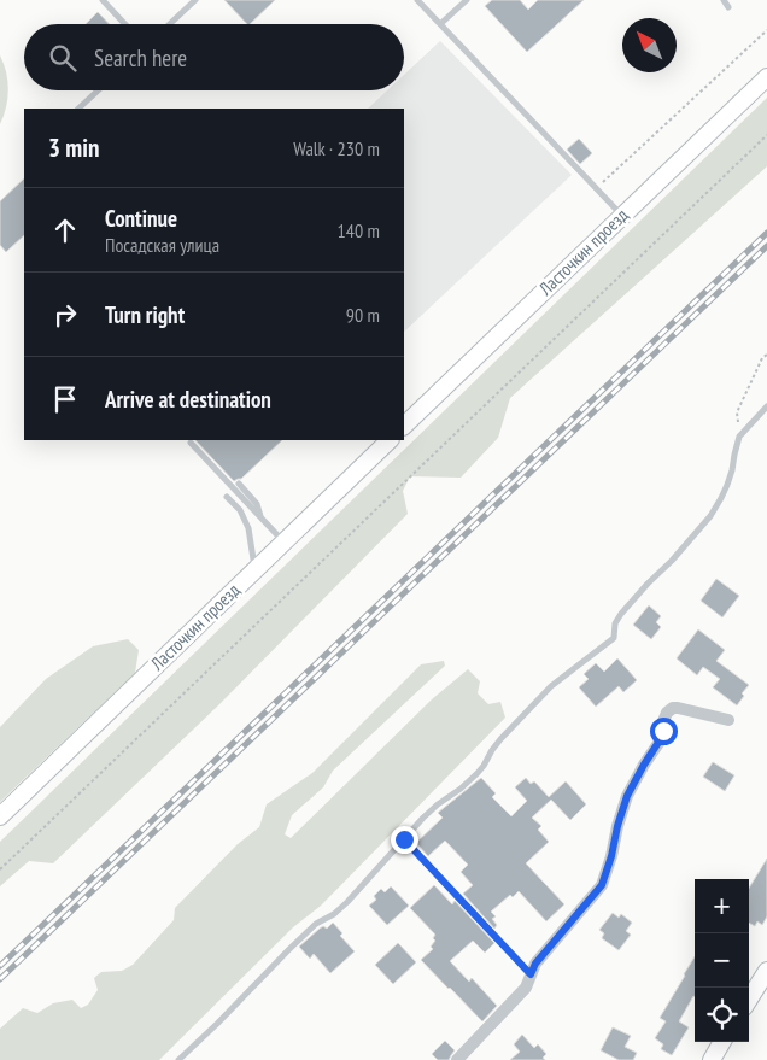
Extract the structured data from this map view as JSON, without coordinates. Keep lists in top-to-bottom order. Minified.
{"streets":{"street":["Ласточкин проезд"]},"north":"top left","page":{"search":"Search here","heading":["3 min","Walk · 230 m"],"list":[["Continue","Посадская улица","140 m"],["Turn right","90 m"],"Arrive at destination"],"map_buttons":["+","−"]}}
